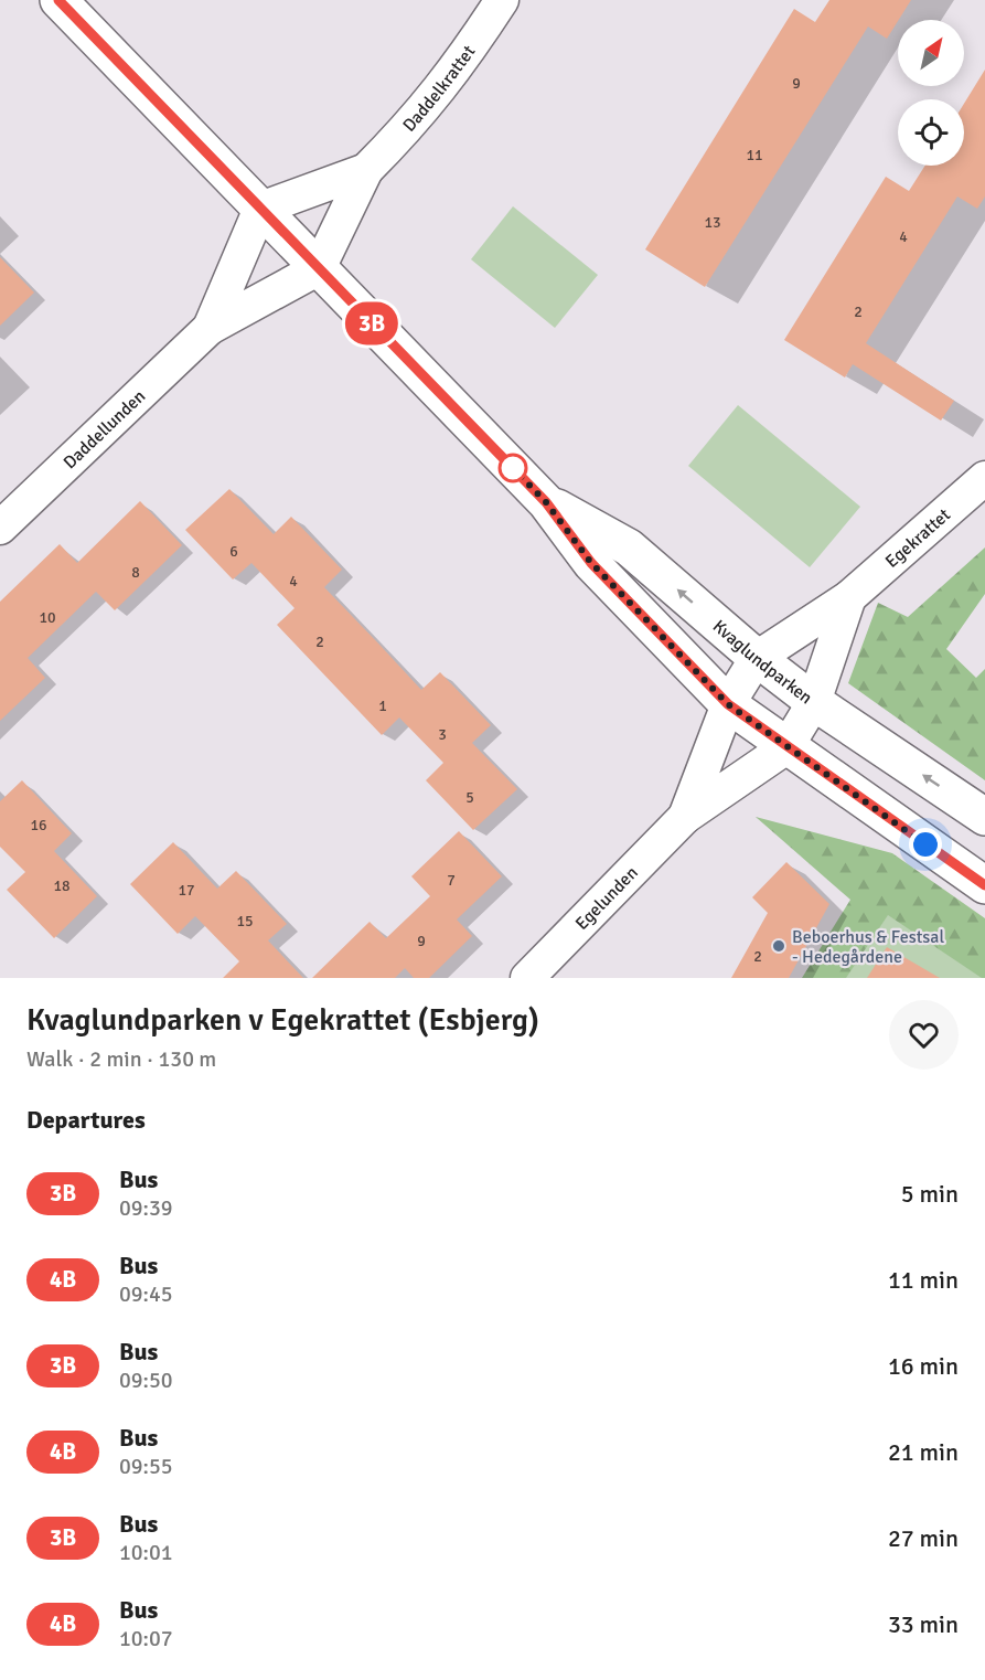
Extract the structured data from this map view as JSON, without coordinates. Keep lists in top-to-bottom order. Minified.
{"streets":{"street":["Daddelkrattet","Daddellunden","Egekrattet","Kvaglundparken","Egelunden"]},"crossings":[["Daddelkrattet","Daddellunden"],["Daddelkrattet","Kvaglundparken"],["Daddellunden","Kvaglundparken"],["Egekrattet","Kvaglundparken"],["Egekrattet","Egelunden"],["Kvaglundparken","Egelunden"]],"places":["Beboerhus & Festsal - Hedegårdene"],"lines":["bus line 3B"],"house_numbers":["9","11","13","4","2","6","8","4","10","2","1","3","5","16","7","18","17","15","9","2"],"north":"top right","page":{"on_map":"3B","heading":[["Kvaglundparken v Egekrattet (Esbjerg)","Walk · 2 min · 130 m"],"Departures"],"list":[{"mark":"3B","name":"Bus","note":"09:39","value":"5 min"},{"mark":"4B","name":"Bus","note":"09:45","value":"11 min"},{"mark":"3B","name":"Bus","note":"09:50","value":"16 min"},{"mark":"4B","name":"Bus","note":"09:55","value":"21 min"},{"mark":"3B","name":"Bus","note":"10:01","value":"27 min"},{"mark":"4B","name":"Bus","note":"10:07","value":"33 min"}]}}
